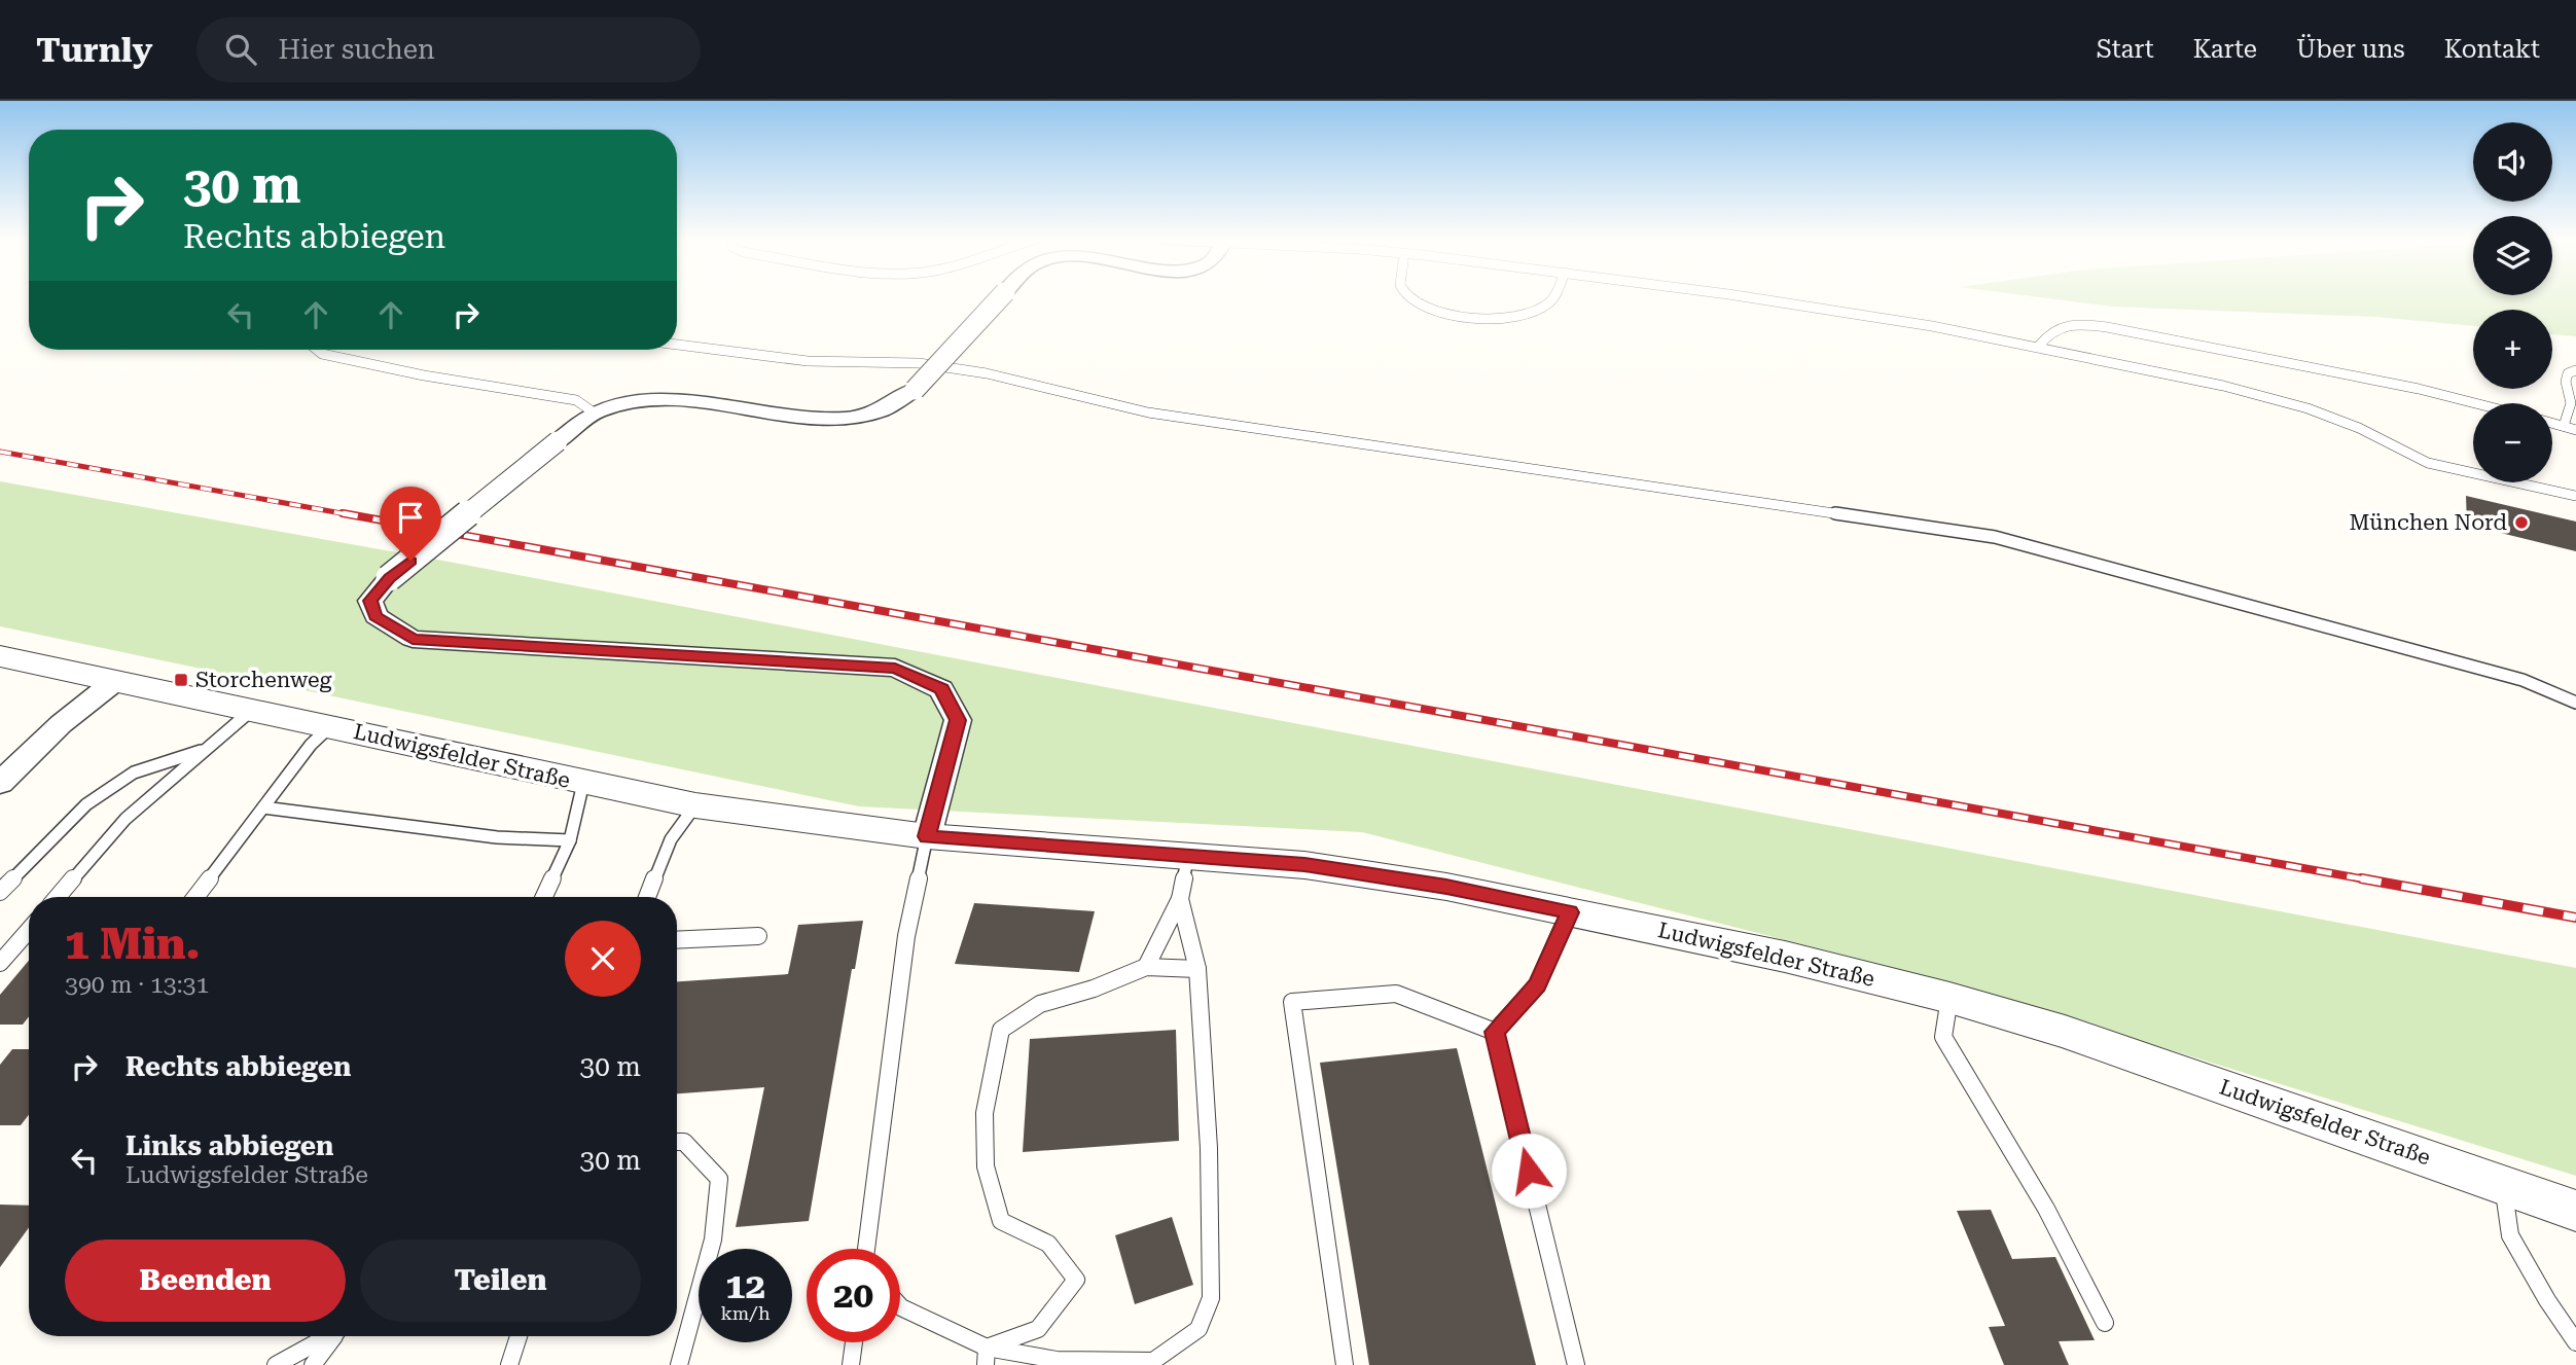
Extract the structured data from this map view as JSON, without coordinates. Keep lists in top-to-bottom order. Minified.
{"streets":{"street":["Ludwigsfelder Straße"]},"places":{"other":["München Nord"],"transit":["Storchenweg"]},"page":{"header":"Turnly","search":"Hier suchen","nav":["Start","Karte","Über uns","Kontakt"],"map_buttons":["+","−"],"turn":["30 m","Rechts abbiegen"],"heading":["1 Min.","390 m · 13:31"],"list":[{"name":"Rechts abbiegen","value":"30 m"},{"name":"Links abbiegen","note":"Ludwigsfelder Straße","value":"30 m"}],"buttons":["Beenden","Teilen"],"speed":"12 km/h","limit":"20"}}
